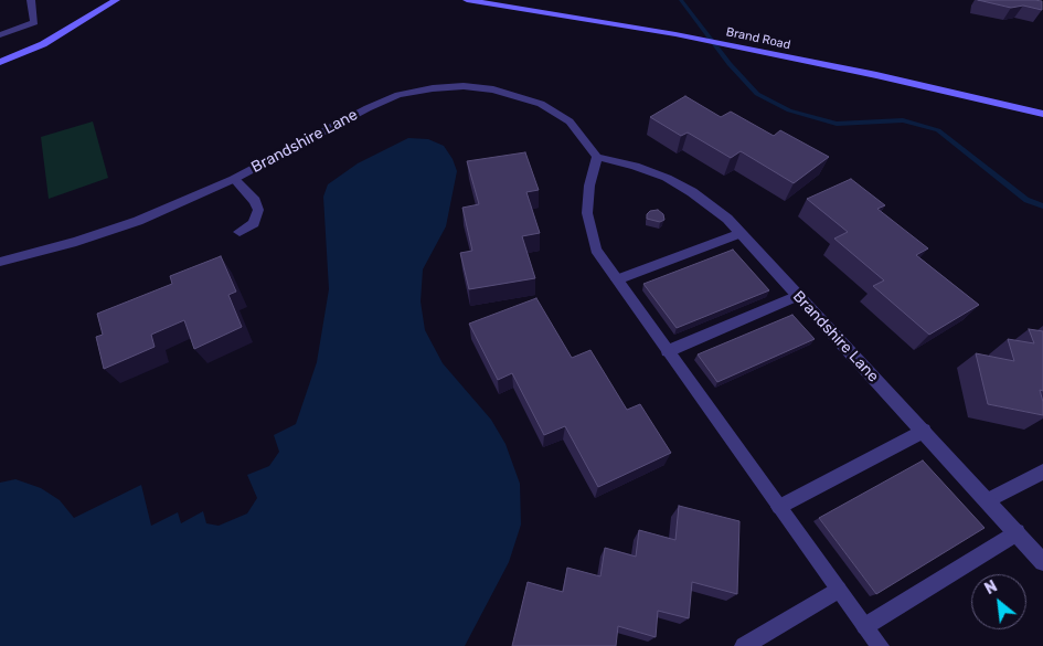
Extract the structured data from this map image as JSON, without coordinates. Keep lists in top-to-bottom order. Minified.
{"streets":{"main road":["Brand Road"],"street":["Brandshire Lane"]},"north":"top left"}
